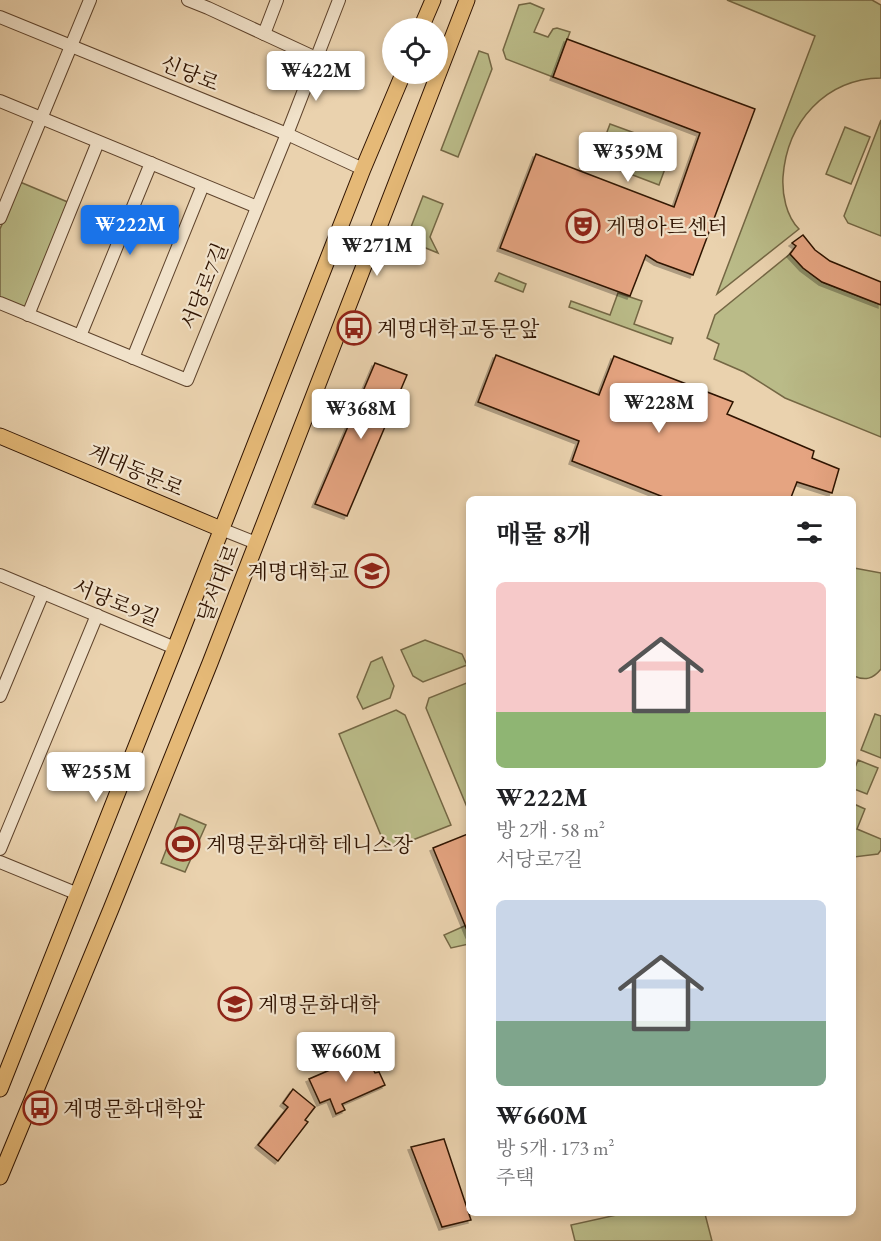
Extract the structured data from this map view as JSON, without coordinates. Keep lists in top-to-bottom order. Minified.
{"streets":{"main road":["계대동문로","달서대로"],"street":["신당로","서당로7길","서당로9길"]},"crossings":[["신당로","달서대로"],["계대동문로","달서대로"],["달서대로","서당로9길"]],"places":{"theatre":["게명아트센터"],"bus stop":["계명대학교동문앞","계명문화대학앞"],"school or university":["계명대학교","계명문화대학"],"sports":["계명문화대학 테니스장"]},"page":{"price":["₩422M","₩359M","₩222M","₩271M","₩228M","₩368M","₩255M","₩660M"],"heading":"매물 8개","list":[{"name":"₩222M","note":"방 2개 · 58 m² · 서당로7길"},{"name":"₩660M","note":"방 5개 · 173 m² · 주택"}]}}
